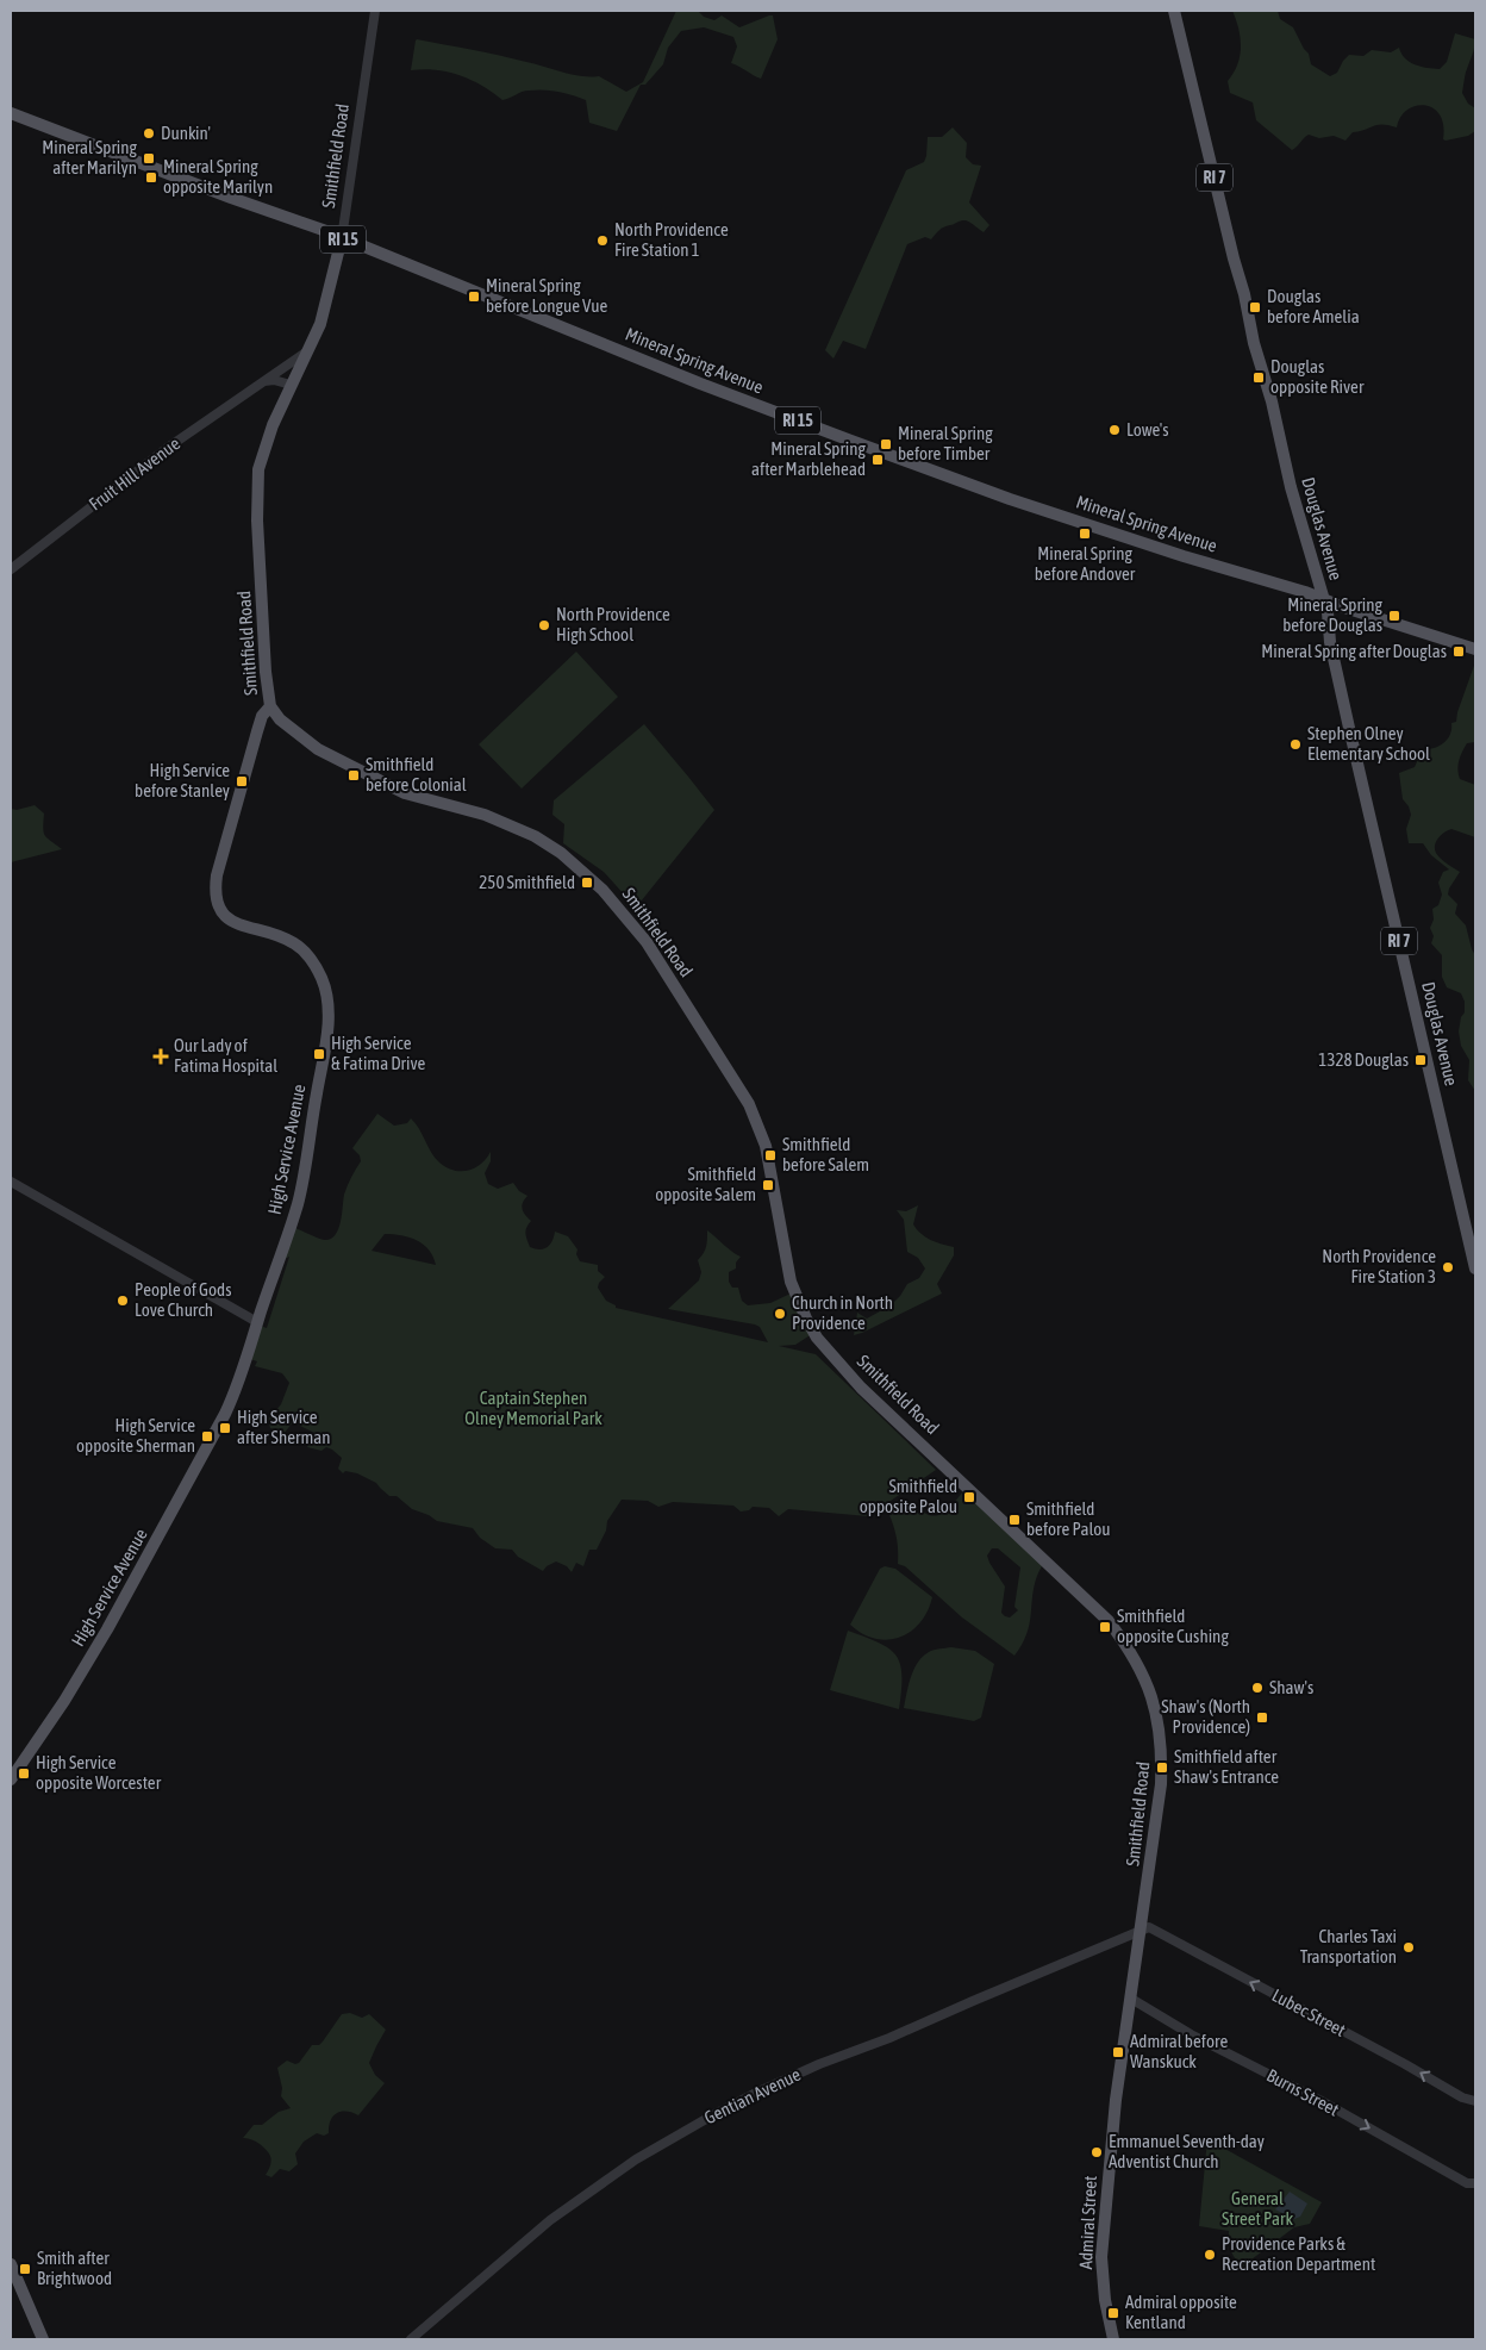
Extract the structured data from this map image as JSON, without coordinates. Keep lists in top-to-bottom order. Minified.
{"streets":{"main road":["Smithfield Road","RI 7","RI 15","Mineral Spring Avenue","Douglas Avenue","High Service Avenue","Admiral Street"],"street":["Fruit Hill Avenue","Lubec Street","Burns Street","Gentian Avenue"]},"crossings":[["Smithfield Road","Mineral Spring Avenue"],["Smithfield Road","Fruit Hill Avenue"],["Smithfield Road","High Service Avenue"],["Smithfield Road","Lubec Street"],["Smithfield Road","Gentian Avenue"],["Smithfield Road","Admiral Street"],["Mineral Spring Avenue","Douglas Avenue"],["Lubec Street","Gentian Avenue"],["Lubec Street","Admiral Street"],["Burns Street","Admiral Street"],["Gentian Avenue","Admiral Street"]],"one_way":["Lubec Street","Burns Street"],"parks":["Captain Stephen Olney Memorial Park","General Street Park"],"places":{"other":["Dunkin'","North Providence Fire Station 1","Lowe's","North Providence High School","Stephen Olney Elementary School","North Providence Fire Station 3","People of Gods Love Church","Church in North Providence","Shaw's","Charles Taxi Transportation","Emmanuel Seventh-day Adventist Church","Providence Parks & Recreation Department"],"transit":["Mineral Spring after Marilyn","Mineral Spring opposite Marilyn","Mineral Spring before Longue Vue","Douglas before Amelia","Douglas opposite River","Mineral Spring before Timber","Mineral Spring after Marblehead","Mineral Spring before Andover","Mineral Spring before Douglas","Mineral Spring after Douglas","Smithfield before Colonial","High Service before Stanley","250 Smithfield","High Service & Fatima Drive","1328 Douglas","Smithfield before Salem","Smithfield opposite Salem","High Service after Sherman","High Service opposite Sherman","Smithfield opposite Palou","Smithfield before Palou","Smithfield opposite Cushing","Shaw's (North Providence)","Smithfield after Shaw's Entrance","High Service opposite Worcester","Admiral before Wanskuck","Smith after Brightwood","Admiral opposite Kentland"],"health":["Our Lady of Fatima Hospital"]}}
